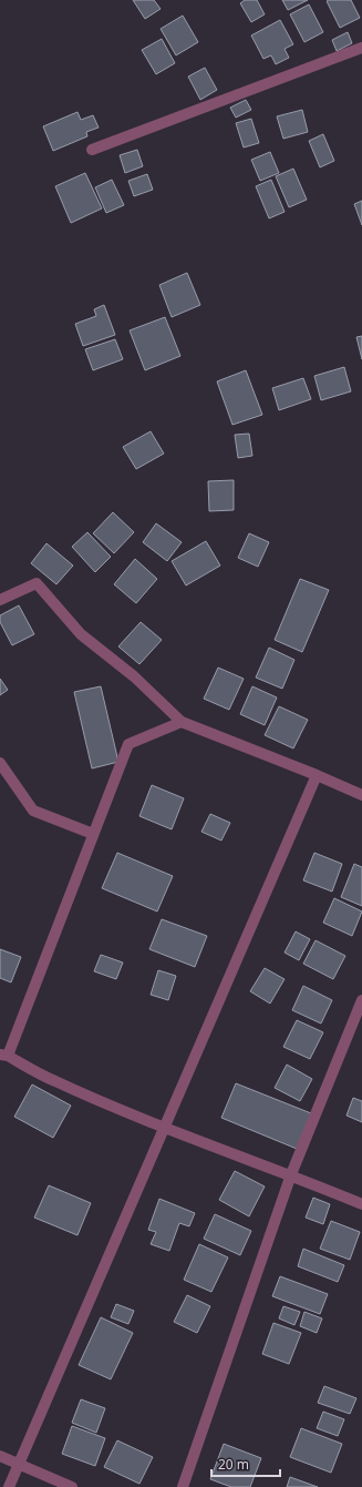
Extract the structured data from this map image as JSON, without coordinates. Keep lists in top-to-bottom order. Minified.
{"scale_bar":"20 m"}
